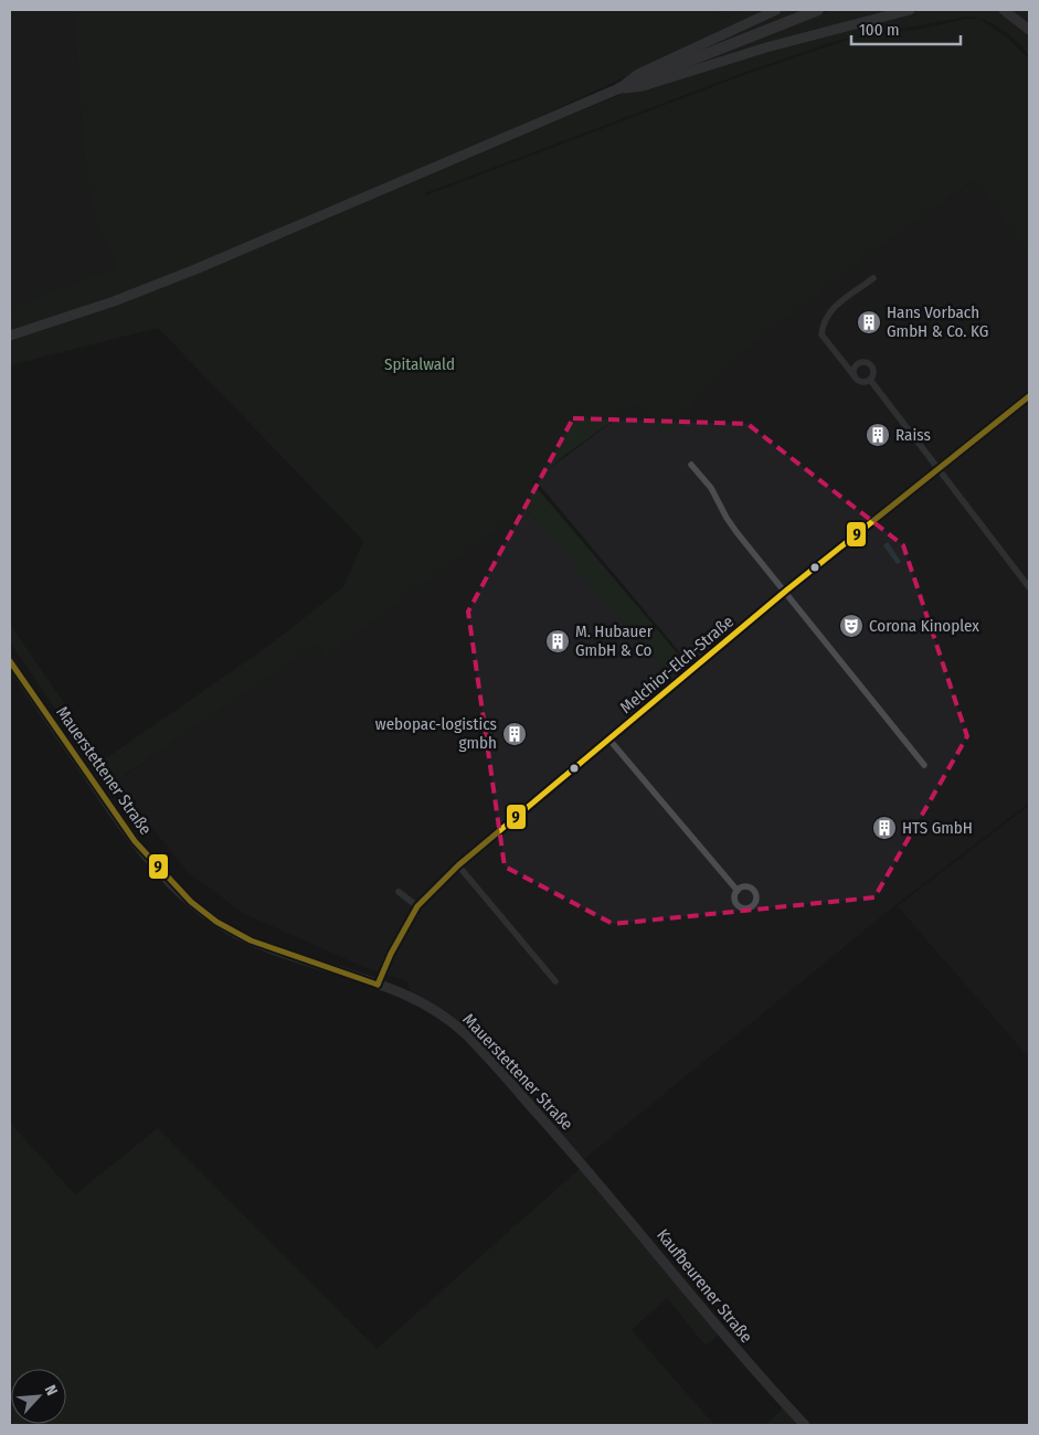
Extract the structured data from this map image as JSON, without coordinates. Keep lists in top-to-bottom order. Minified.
{"streets":{"main road":["Mauerstettener Straße","Kaufbeurener Straße"],"street":["Melchior-Elch-Straße"]},"crossings":[["Melchior-Elch-Straße","Mauerstettener Straße"],["Mauerstettener Straße","Kaufbeurener Straße"]],"parks":["Spitalwald"],"places":{"building":["Hans Vorbach GmbH & Co. KG","Raiss","M. Hubauer GmbH & Co","webopac-logistics gmbh","HTS GmbH"],"theatre":["Corona Kinoplex"]},"lines":["transit line 9"],"scale_bar":"100 m","north":"top right"}
